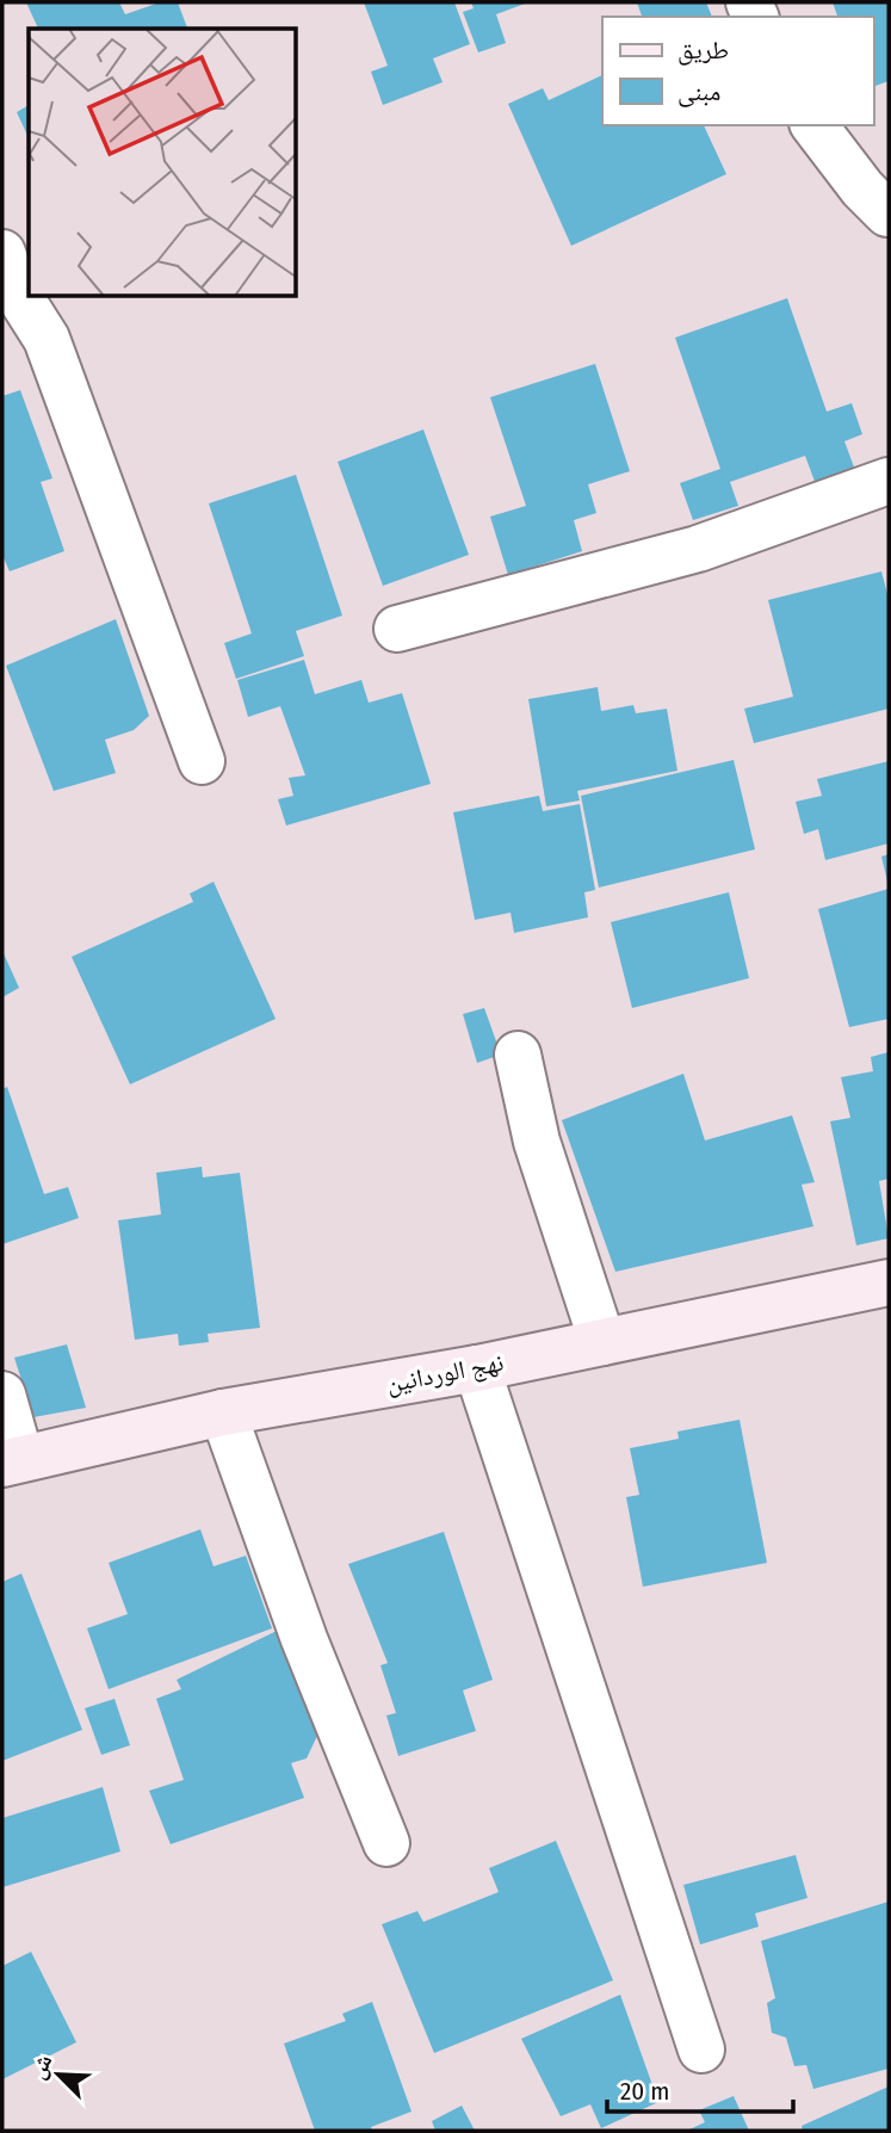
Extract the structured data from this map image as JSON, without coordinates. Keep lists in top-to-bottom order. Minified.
{"streets":{"street":["نهج الوردانين"]},"legend":["طريق","مبنى"],"scale_bar":"20 m","north":"top left"}
